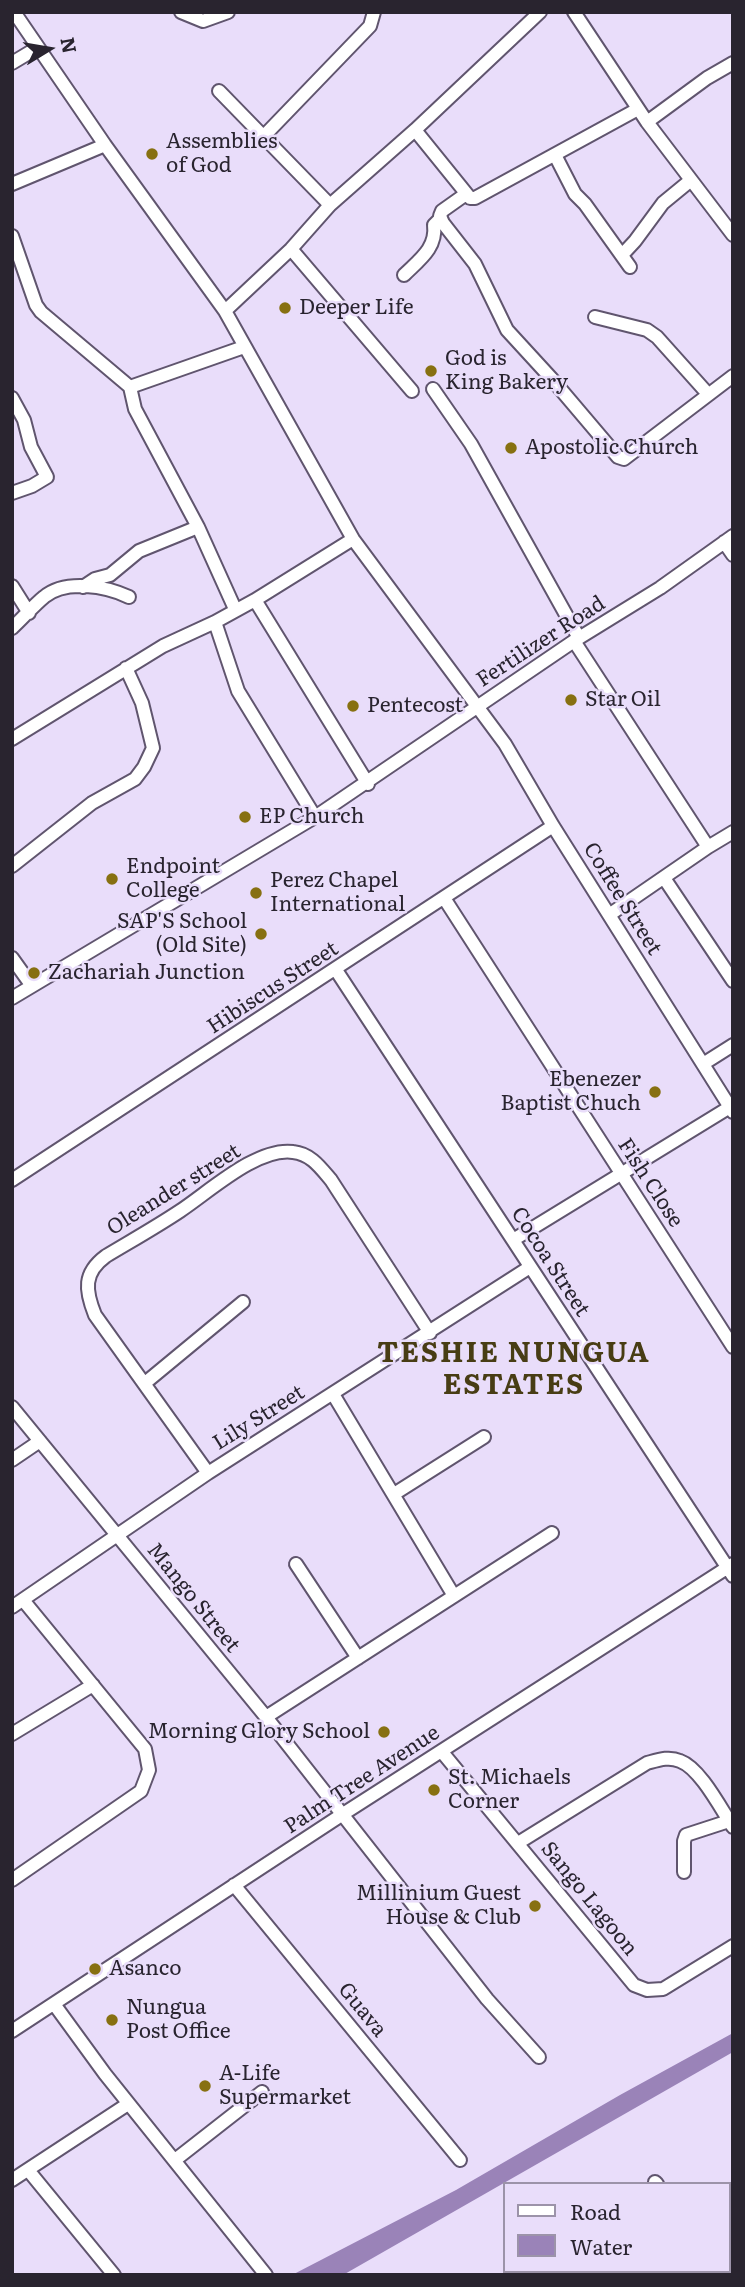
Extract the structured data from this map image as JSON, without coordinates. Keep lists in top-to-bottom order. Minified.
{"streets":{"street":["Fertilizer Road","Coffee Street","Hibiscus Street","Fish Close","Oleander street","Cocoa Street","Lily Street","Mango Street","Palm Tree Avenue","Sango Lagoon","Guava"]},"crossings":[["Fertilizer Road","Coffee Street"],["Coffee Street","Hibiscus Street"],["Hibiscus Street","Fish Close"],["Hibiscus Street","Cocoa Street"],["Oleander street","Lily Street"],["Cocoa Street","Lily Street"],["Cocoa Street","Palm Tree Avenue"],["Lily Street","Mango Street"],["Mango Street","Palm Tree Avenue"],["Palm Tree Avenue","Sango Lagoon"],["Palm Tree Avenue","Guava"]],"districts":["TESHIE NUNGUA ESTATES"],"places":["Assemblies of God","Deeper Life","God is King Bakery","Apostolic Church","Star Oil","Pentecost","EP Church","Endpoint College","Perez Chapel International","SAP'S School (Old Site)","Zachariah Junction","Ebenezer Baptist Chuch","Morning Glory School","St. Michaels Corner","Millinium Guest House & Club","Asanco","Nungua Post Office","A-Life Supermarket"],"legend":["Road","Water"],"north":"right"}
